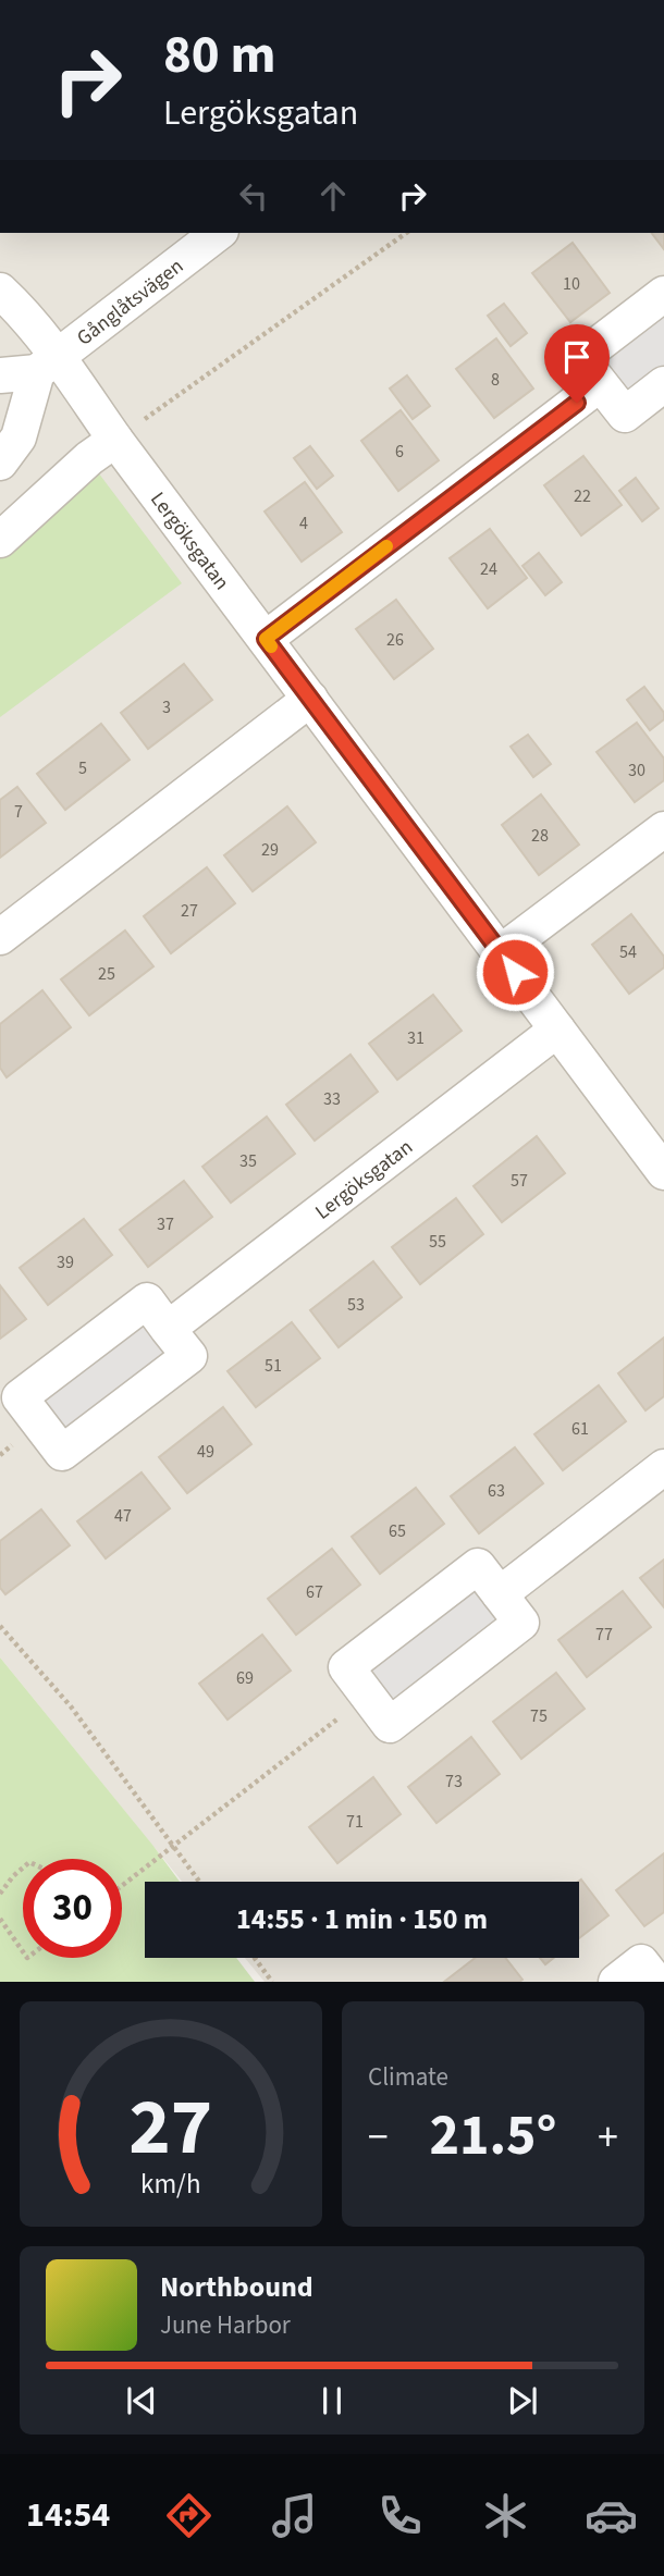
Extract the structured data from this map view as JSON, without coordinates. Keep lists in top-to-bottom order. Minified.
{"streets":{"street":["Gånglåtsvägen","Lergöksgatan"]},"crossings":[["Gånglåtsvägen","Lergöksgatan"]],"house_numbers":["10","8","6","22","4","24","26","3","5","30","7","28","29","27","54","25","31","33","35","57","37","55","39","53","51","61","49","63","47","65","67","77","69","75","73","71"],"page":{"turn":["80 m","Lergöksgatan"],"limit":"30","trip":"14:55 · 1 min · 150 m","tile":"Climate","heat":["−","21.5°","+"],"song":["Northbound","June Harbor"],"tabs":"14:54","gauge":["27","km/h"]}}
